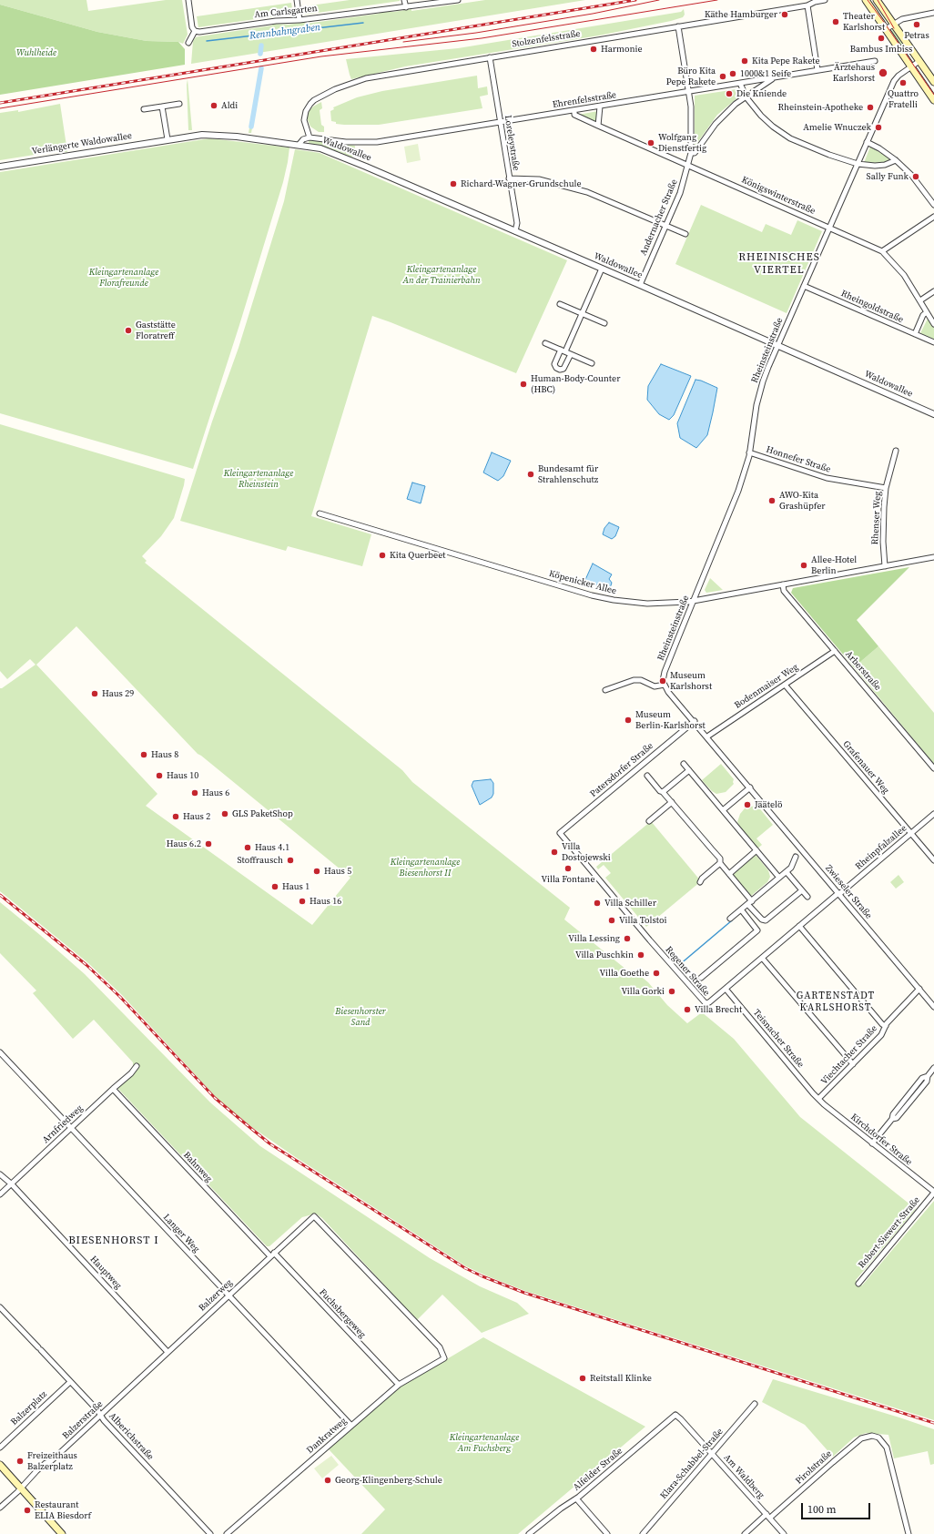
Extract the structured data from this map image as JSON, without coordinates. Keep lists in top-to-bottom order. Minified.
{"streets":{"street":["Am Carlsgarten","Stolzenfelsstraße","Ehrenfelsstraße","Loreleystraße","Verlängerte Waldowallee","Waldowallee","Königswinterstraße","Andernacher Straße","Rheingoldstraße","Rheinsteinstraße","Honnefer Straße","Rhenser Weg","Köpenicker Allee","Arberstraße","Bodenmaiser Weg","Grafenauer Weg","Patersdorfer Straße","Rheinpfalzallee","Zwieseler Straße","Regener Straße","Teisnacher Straße","Viechtacher Straße","Arnfriedweg","Kirchdorfer Straße","Bahnweg","Robert-Siewert-Straße","Langer Weg","Hauptweg","Balzerweg","Fuchsbergeweg","Balzerplatz","Balzerstraße","Dankratweg","Alberichstraße","Klara-Schabbel-Straße","Pirolstraße","Alfelder Straße","Am Waldberg"]},"crossings":[["Stolzenfelsstraße","Ehrenfelsstraße"],["Stolzenfelsstraße","Loreleystraße"],["Stolzenfelsstraße","Andernacher Straße"],["Ehrenfelsstraße","Loreleystraße"],["Ehrenfelsstraße","Königswinterstraße"],["Ehrenfelsstraße","Andernacher Straße"],["Loreleystraße","Waldowallee"],["Verlängerte Waldowallee","Waldowallee"],["Waldowallee","Andernacher Straße"],["Waldowallee","Rheinsteinstraße"],["Königswinterstraße","Andernacher Straße"],["Königswinterstraße","Rheinsteinstraße"],["Rheingoldstraße","Rheinsteinstraße"],["Rheinsteinstraße","Honnefer Straße"],["Rheinsteinstraße","Köpenicker Allee"],["Rheinsteinstraße","Zwieseler Straße"],["Honnefer Straße","Rhenser Weg"],["Rhenser Weg","Köpenicker Allee"],["Köpenicker Allee","Arberstraße"],["Arberstraße","Bodenmaiser Weg"],["Bodenmaiser Weg","Grafenauer Weg"],["Bodenmaiser Weg","Zwieseler Straße"],["Grafenauer Weg","Rheinpfalzallee"],["Patersdorfer Straße","Zwieseler Straße"],["Patersdorfer Straße","Regener Straße"],["Rheinpfalzallee","Zwieseler Straße"],["Rheinpfalzallee","Regener Straße"],["Zwieseler Straße","Regener Straße"],["Zwieseler Straße","Viechtacher Straße"],["Regener Straße","Teisnacher Straße"],["Teisnacher Straße","Viechtacher Straße"],["Teisnacher Straße","Kirchdorfer Straße"],["Viechtacher Straße","Kirchdorfer Straße"],["Arnfriedweg","Bahnweg"],["Arnfriedweg","Langer Weg"],["Arnfriedweg","Hauptweg"],["Kirchdorfer Straße","Robert-Siewert-Straße"],["Bahnweg","Balzerweg"],["Bahnweg","Fuchsbergeweg"],["Langer Weg","Balzerweg"],["Langer Weg","Dankratweg"],["Hauptweg","Balzerweg"],["Balzerweg","Fuchsbergeweg"],["Balzerweg","Balzerstraße"],["Balzerweg","Dankratweg"],["Fuchsbergeweg","Dankratweg"],["Balzerplatz","Alberichstraße"],["Balzerstraße","Alberichstraße"],["Klara-Schabbel-Straße","Am Waldberg"],["Pirolstraße","Am Waldberg"],["Alfelder Straße","Am Waldberg"]],"districts":["RHEINISCHES VIERTEL","GARTENSTADT KARLSHORST","BIESENHORST I"],"water":["Rennbahngraben"],"parks":["Wuhlheide","Kleingartenanlage An der Trainierbahn","Kleingartenanlage Florafreunde","Kleingartenanlage Rheinstein","Kleingartenanlage Biesenhorst II","Biesenhorster Sand","Kleingartenanlage Am Fuchsberg"],"places":["Käthe Hamburger","Theater Karlshorst","Petras","Bambus Imbiss","Harmonie","Kita Pepe Rakete","Ärztehaus Karlshorst","1000&1 Seife","Büro Kita Pepe Rakete","Quattro Fratelli","Die Kniende","Aldi","Rheinstein-Apotheke","Amelie Wnuczek","Wolfgang Dienstfertig","Sally Funk","Richard-Wagner-Grundschule","Gaststätte Floratreff","Human-Body-Counter (HBC)","Bundesamt für Strahlenschutz","AWO-Kita Grashüpfer","Kita Querbeet","Allee-Hotel Berlin","Museum Karlshorst","Haus 29","Museum Berlin-Karlshorst","Haus 8","Haus 10","Haus 6","Jäätelö","GLS PaketShop","Haus 2","Haus 6.2","Haus 4.1","Villa Dostojewski","Stoffrausch","Villa Fontane","Haus 5","Haus 1","Haus 16","Villa Schiller","Villa Tolstoi","Villa Lessing","Villa Puschkin","Villa Goethe","Villa Gorki","Villa Brecht","Reitstall Klinke","Freizeithaus Balzerplatz","Georg-Klingenberg-Schule","Restaurant ELIA Biesdorf"],"scale_bar":"100 m"}
